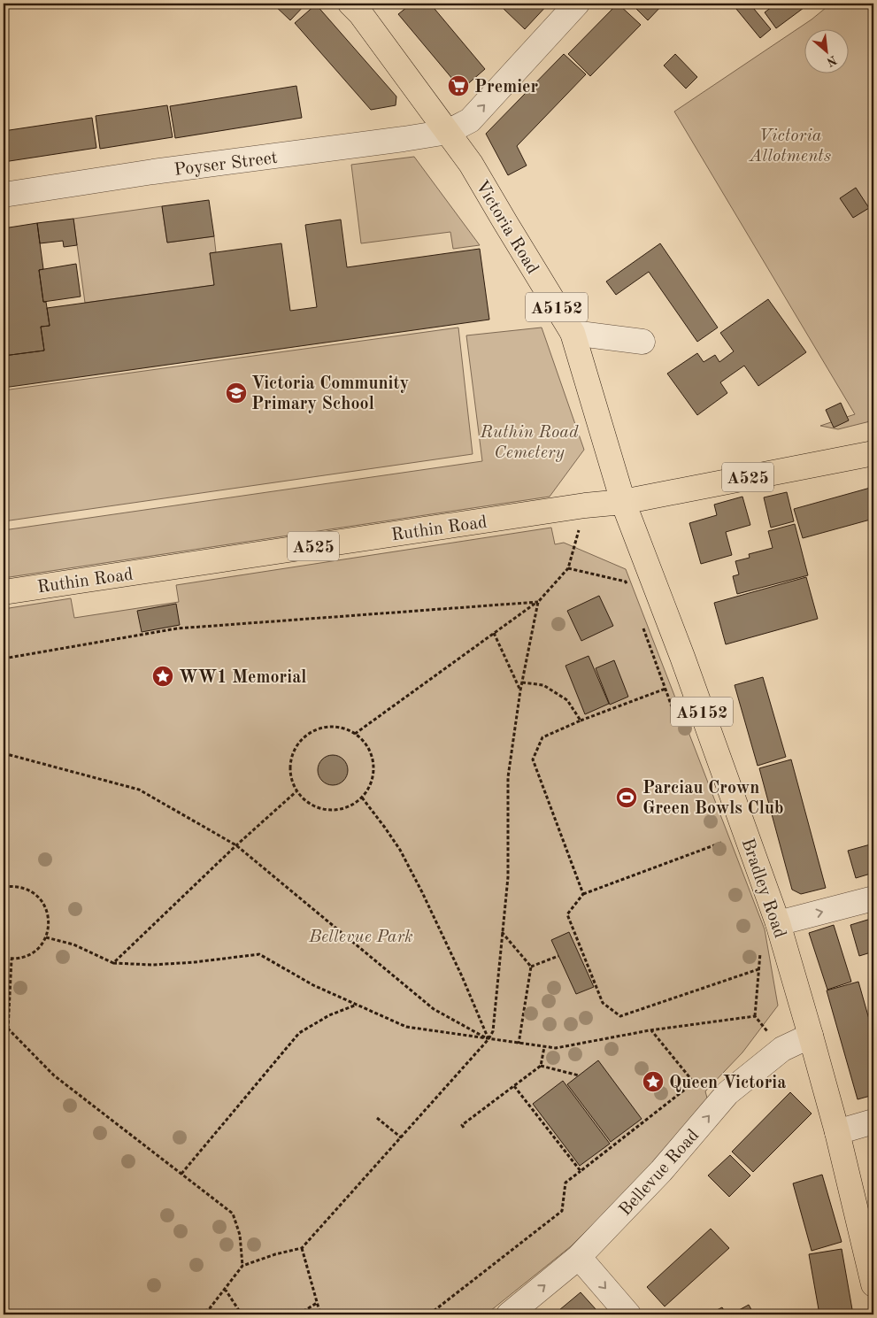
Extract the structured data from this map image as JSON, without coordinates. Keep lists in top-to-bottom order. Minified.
{"streets":{"main road":["Victoria Road","A5152","A525","Ruthin Road","Bradley Road"],"street":["Poyser Street","Bellevue Road"]},"crossings":[["Poyser Street","Victoria Road"],["Victoria Road","Ruthin Road"],["Victoria Road","Bradley Road"],["Ruthin Road","Bradley Road"],["Bradley Road","Bellevue Road"]],"one_way":["Bellevue Road"],"parks":["Victoria Allotments","Ruthin Road Cemetery","Bellevue Park"],"places":{"supermarket":["Premier"],"school or university":["Victoria Community Primary School"],"place":["WW1 Memorial","Queen Victoria"],"sports":["Parciau Crown Green Bowls Club"]},"north":"bottom right"}
